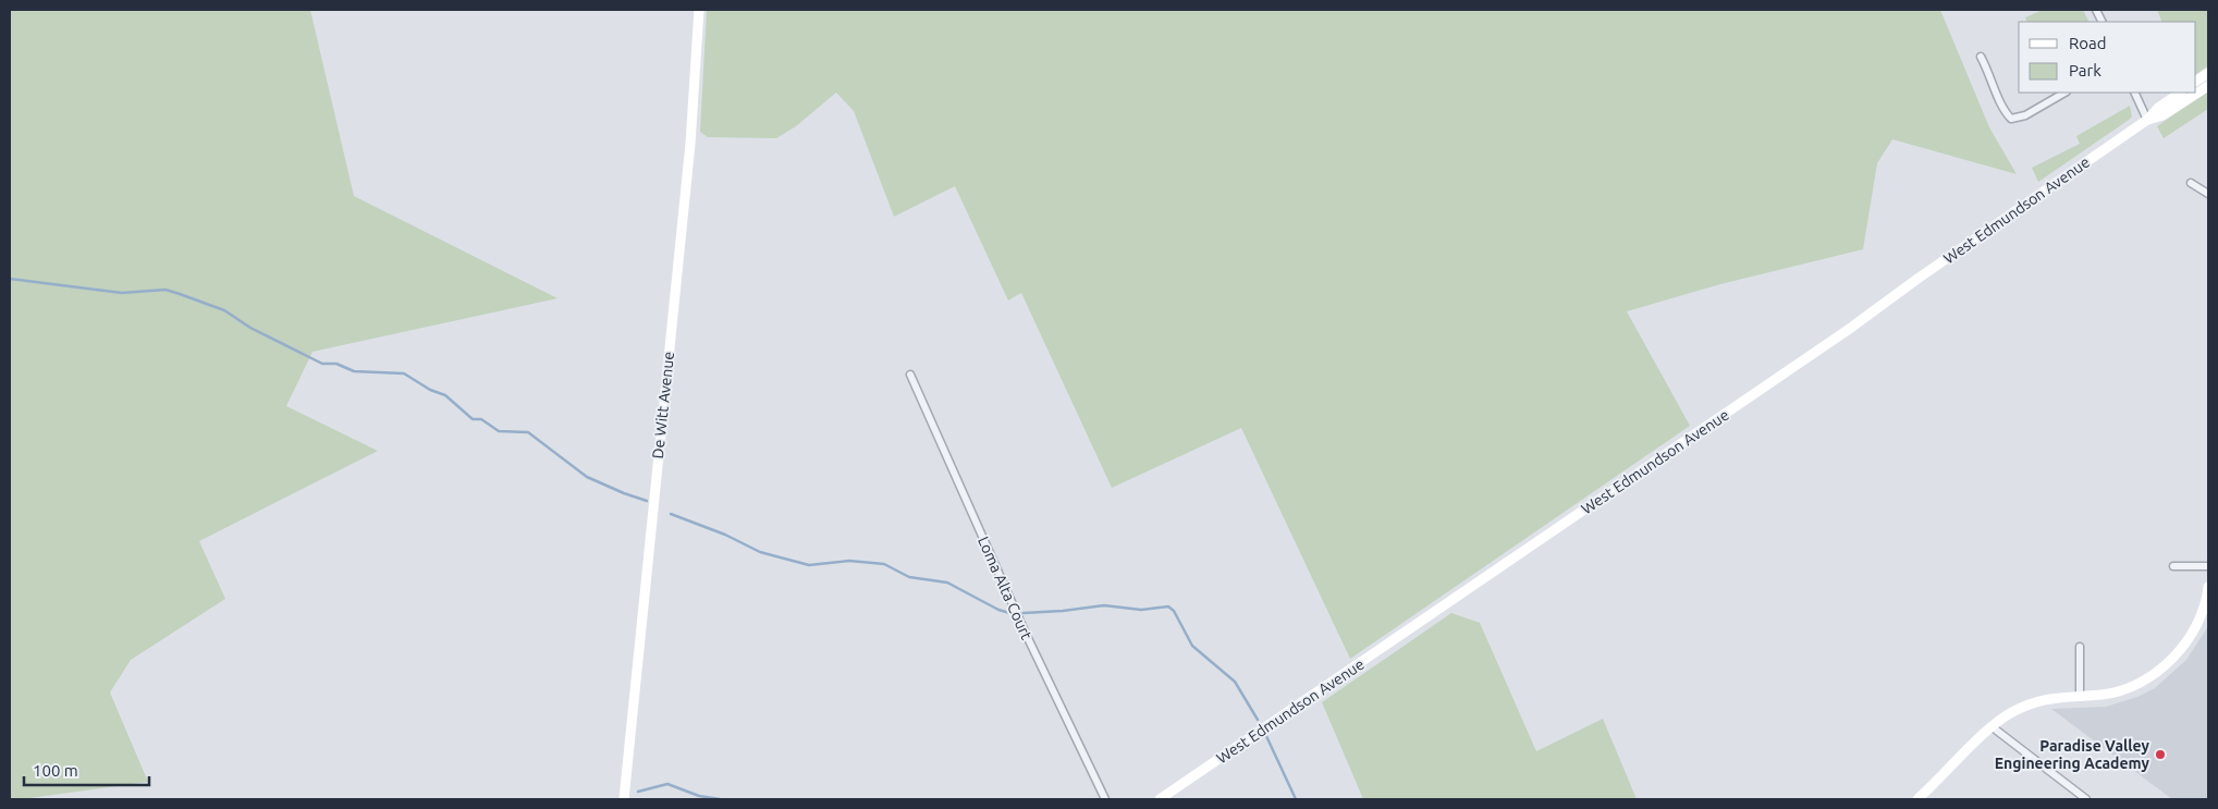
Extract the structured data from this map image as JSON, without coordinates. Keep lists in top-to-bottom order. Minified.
{"streets":{"street":["West Edmundson Avenue","De Witt Avenue","Loma Alta Court"]},"places":["Paradise Valley Engineering Academy"],"legend":["Road","Park"],"scale_bar":"100 m"}
